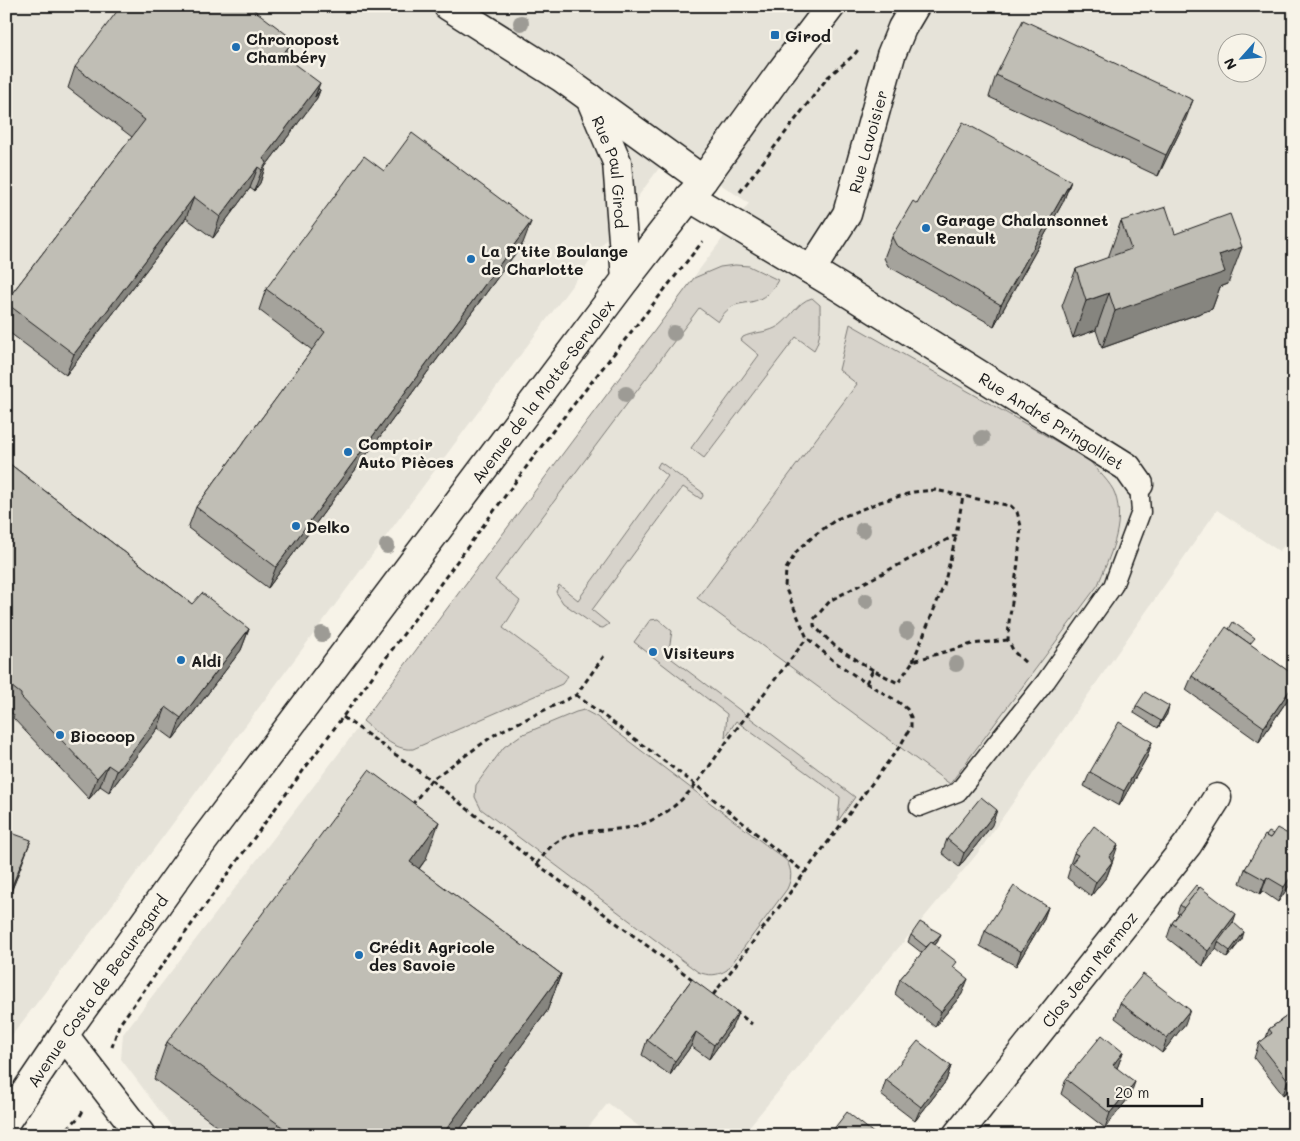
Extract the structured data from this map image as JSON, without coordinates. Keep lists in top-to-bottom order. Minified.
{"streets":{"street":["Rue Lavoisier","Rue Paul Girod","Avenue de la Motte-Servolex","Rue André Pringolliet","Clos Jean Mermoz","Avenue Costa de Beauregard"]},"crossings":[["Rue Lavoisier","Rue André Pringolliet"],["Rue Paul Girod","Avenue de la Motte-Servolex"],["Rue Paul Girod","Rue André Pringolliet"],["Avenue de la Motte-Servolex","Rue André Pringolliet"],["Avenue de la Motte-Servolex","Avenue Costa de Beauregard"]],"places":{"transit":["Girod"],"other":["Chronopost Chambéry","Garage Chalansonnet Renault","La P'tite Boulange de Charlotte","Comptoir Auto Pièces","Delko","Visiteurs","Aldi","Biocoop","Crédit Agricole des Savoie"]},"scale_bar":"20 m","north":"bottom left"}
